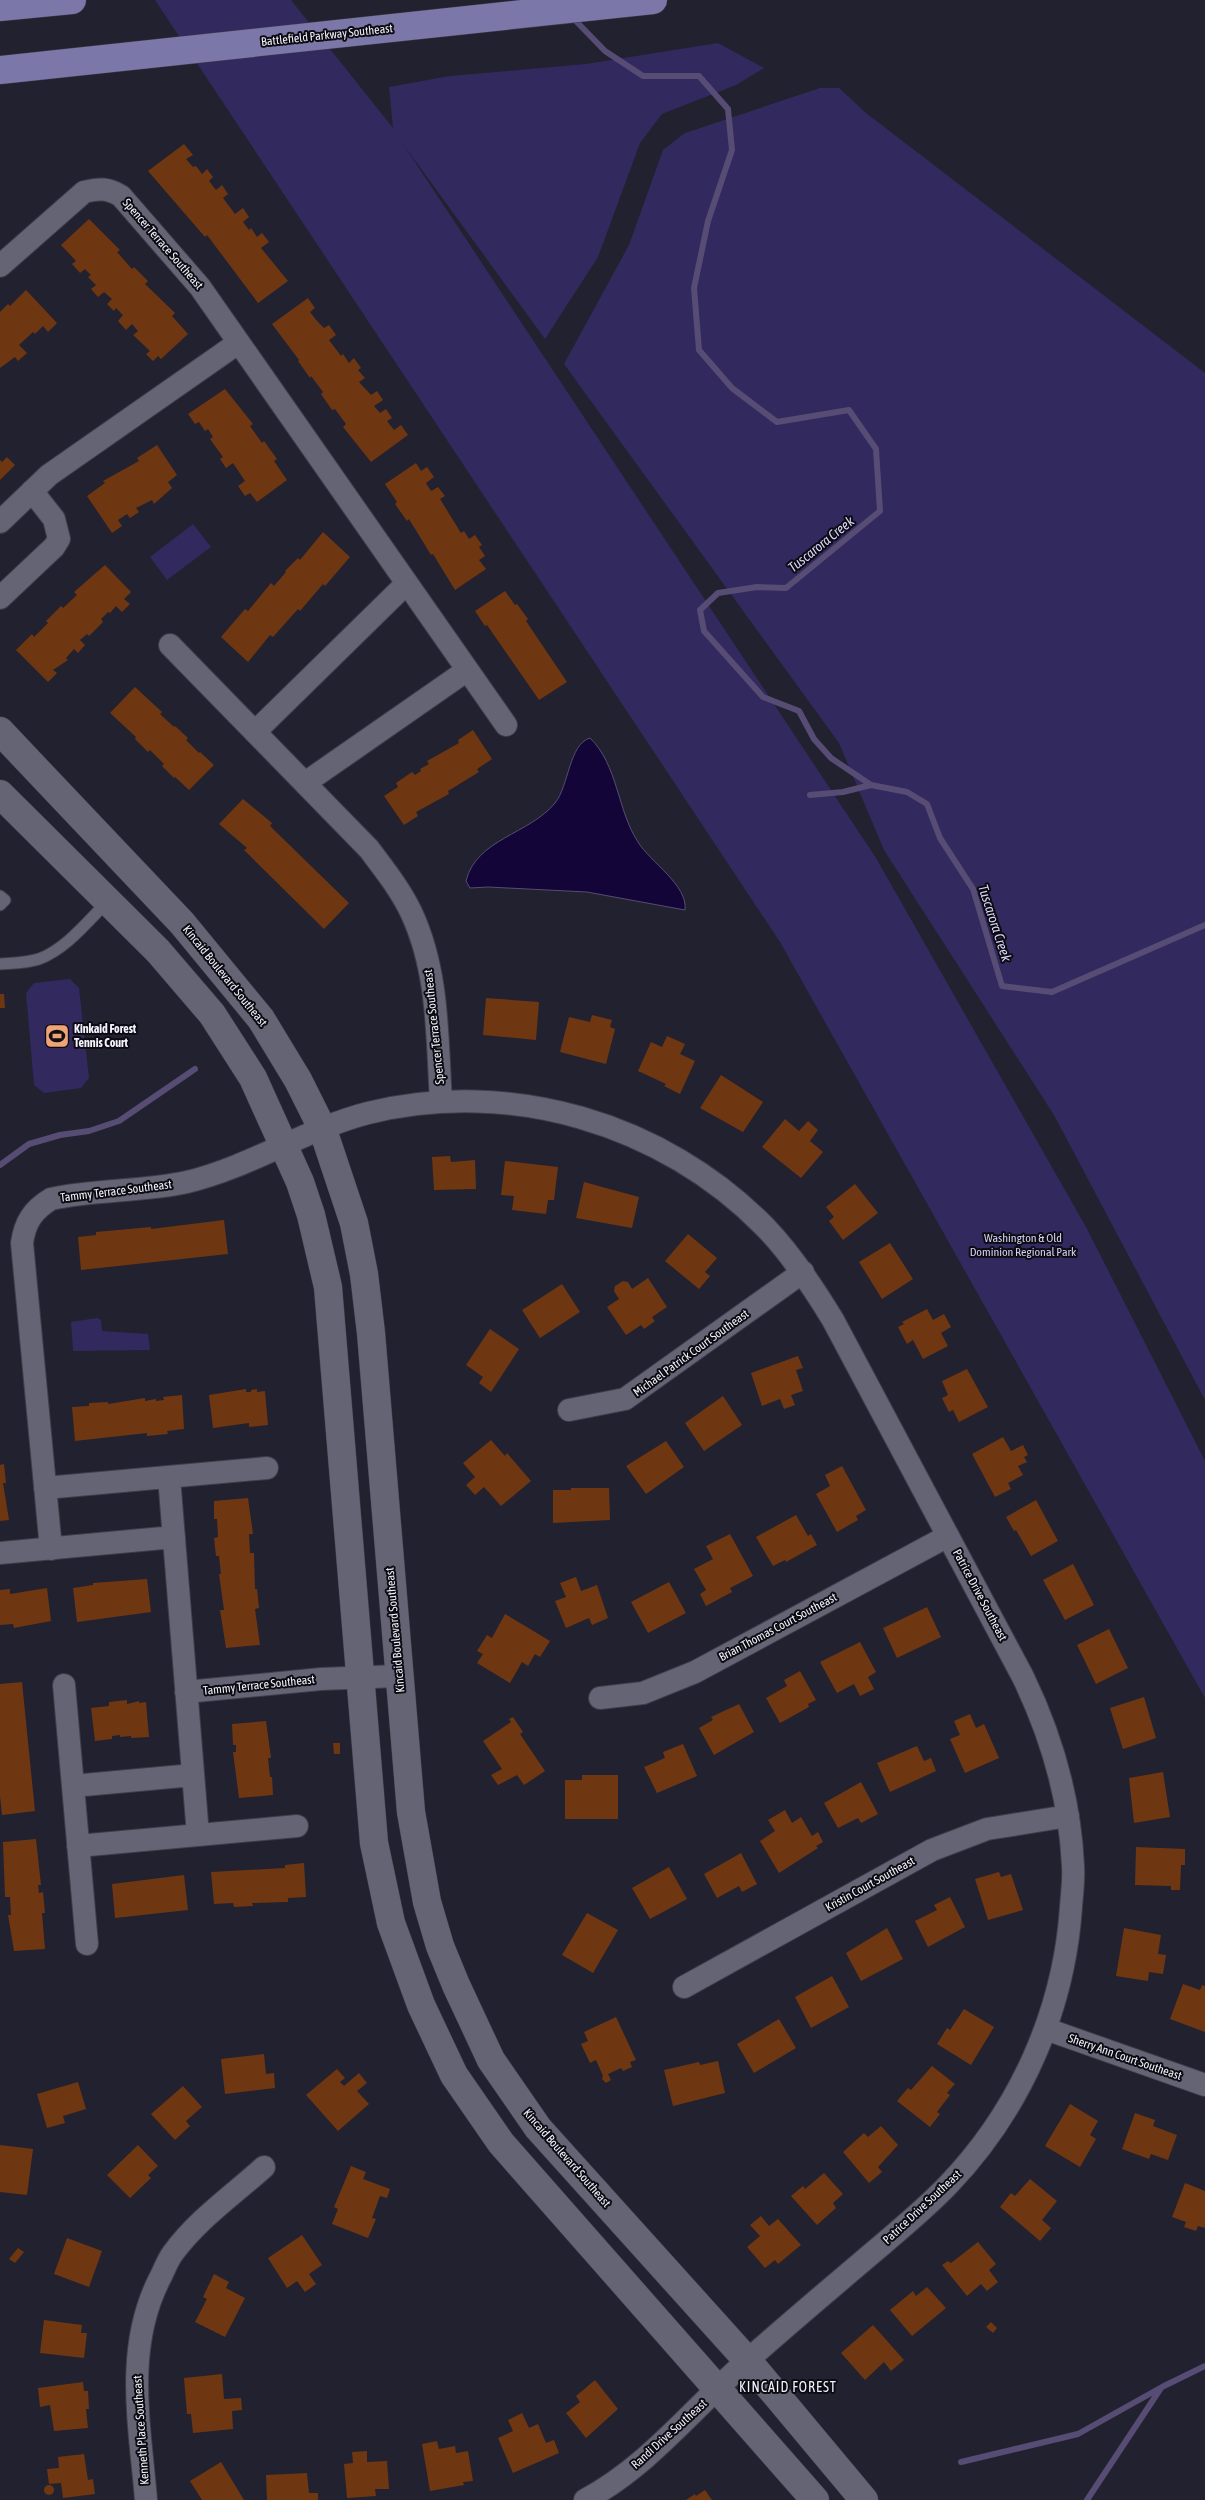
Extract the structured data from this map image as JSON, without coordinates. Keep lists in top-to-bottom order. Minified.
{"streets":{"main road":["Battlefield Parkway Southeast"],"street":["Spencer Terrace Southeast","Kincaid Boulevard Southeast","Tammy Terrace Southeast","Michael Patrick Court Southeast","Patrice Drive Southeast","Brian Thomas Court Southeast","Kristin Court Southeast","Sherry Ann Court Southeast","Kenneth Place Southeast","Randi Drive Southeast"]},"crossings":[["Spencer Terrace Southeast","Patrice Drive Southeast"],["Kincaid Boulevard Southeast","Tammy Terrace Southeast"],["Kincaid Boulevard Southeast","Patrice Drive Southeast"],["Kincaid Boulevard Southeast","Randi Drive Southeast"],["Tammy Terrace Southeast","Patrice Drive Southeast"],["Michael Patrick Court Southeast","Patrice Drive Southeast"],["Patrice Drive Southeast","Brian Thomas Court Southeast"],["Patrice Drive Southeast","Kristin Court Southeast"],["Patrice Drive Southeast","Sherry Ann Court Southeast"],["Patrice Drive Southeast","Randi Drive Southeast"]],"districts":["KINCAID FOREST"],"water":["Tuscarora Creek"],"parks":["Washington & Old Dominion Regional Park"],"places":{"sports":["Kinkaid Forest Tennis Court"]}}
